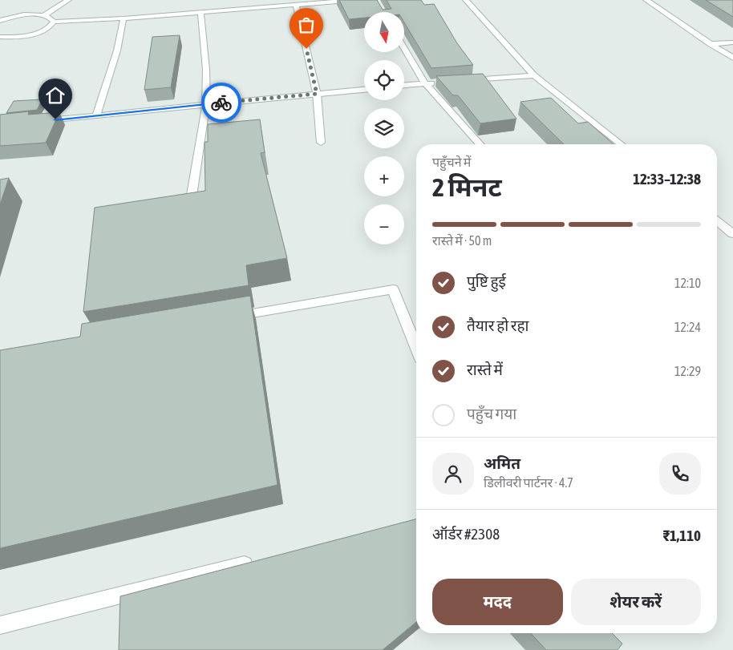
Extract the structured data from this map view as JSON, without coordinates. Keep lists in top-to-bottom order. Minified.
{"north":"bottom","page":{"map_buttons":["+","−"],"heading":["2 मिनट","पहुँचने में","12:33–12:38"],"panel":["अमित","डिलीवरी पार्टनर · 4.7","ऑर्डर #2308","₹1,110"],"bar":"रास्ते में · 50 m","list":[["पुष्टि हुई","12:10"],["तैयार हो रहा","12:24"],["रास्ते में","12:29"],"पहुँच गया"],"buttons":["मदद","शेयर करें"]}}
